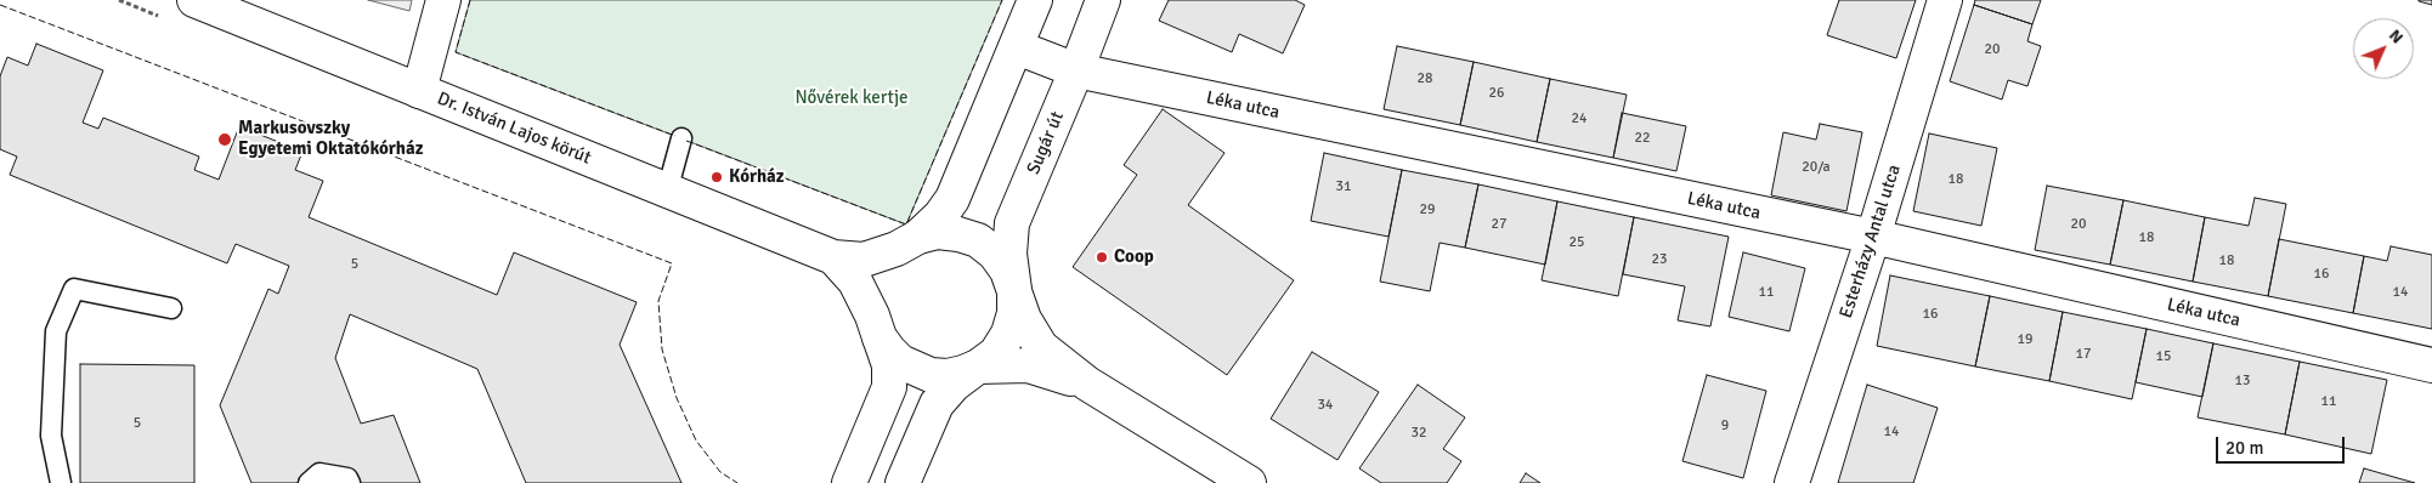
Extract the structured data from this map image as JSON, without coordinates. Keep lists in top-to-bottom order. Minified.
{"streets":{"street":["Léka utca","Dr. István Lajos körút","Sugár út","Esterházy Antal utca"]},"crossings":[["Léka utca","Sugár út"],["Léka utca","Esterházy Antal utca"],["Dr. István Lajos körút","Sugár út"]],"parks":["Nővérek kertje"],"places":["Markusovszky Egyetemi Oktatókórház","Kórház","Coop"],"house_numbers":["20","28","26","24","22","20/a","18","31","29","27","20","18","25","23","18","5","16","11","14","16","19","17","15","13","11","34","5","9","14","32"],"scale_bar":"20 m","north":"top right"}
